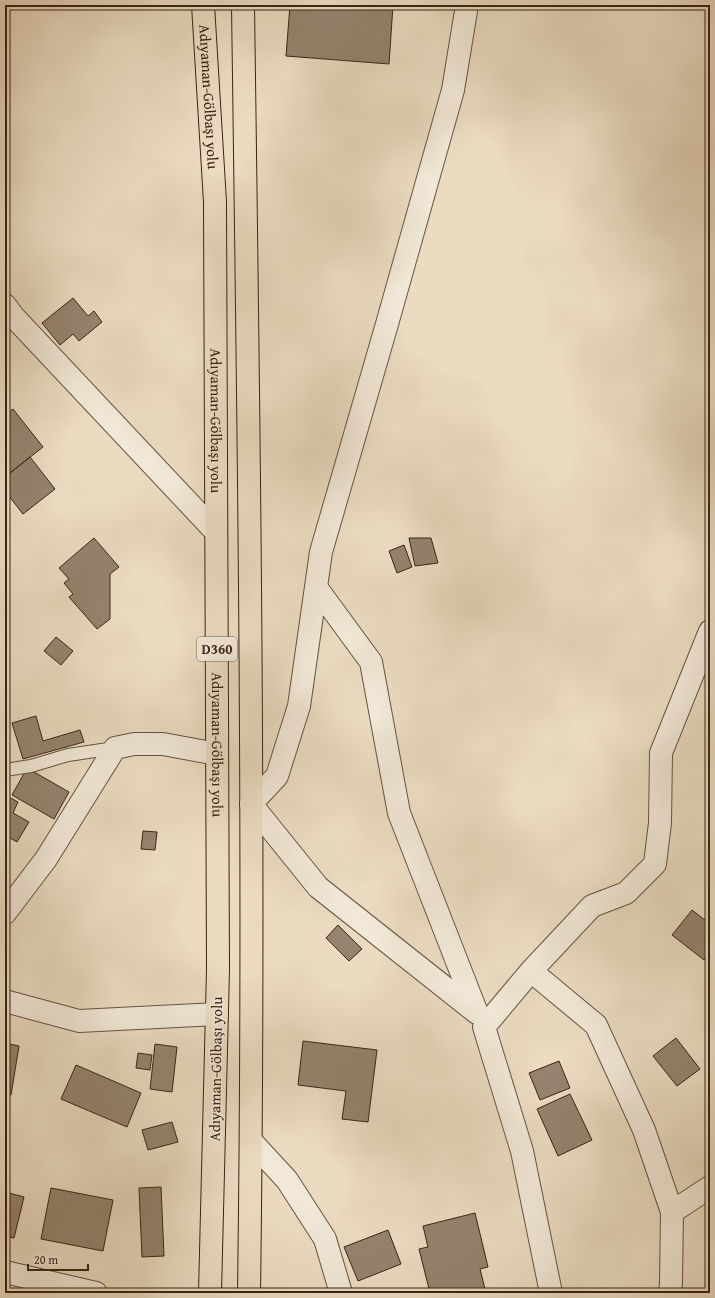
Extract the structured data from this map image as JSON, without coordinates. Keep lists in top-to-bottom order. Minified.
{"streets":{"highway":["Adıyaman-Gölbaşı yolu","D360"]},"scale_bar":"20 m"}
